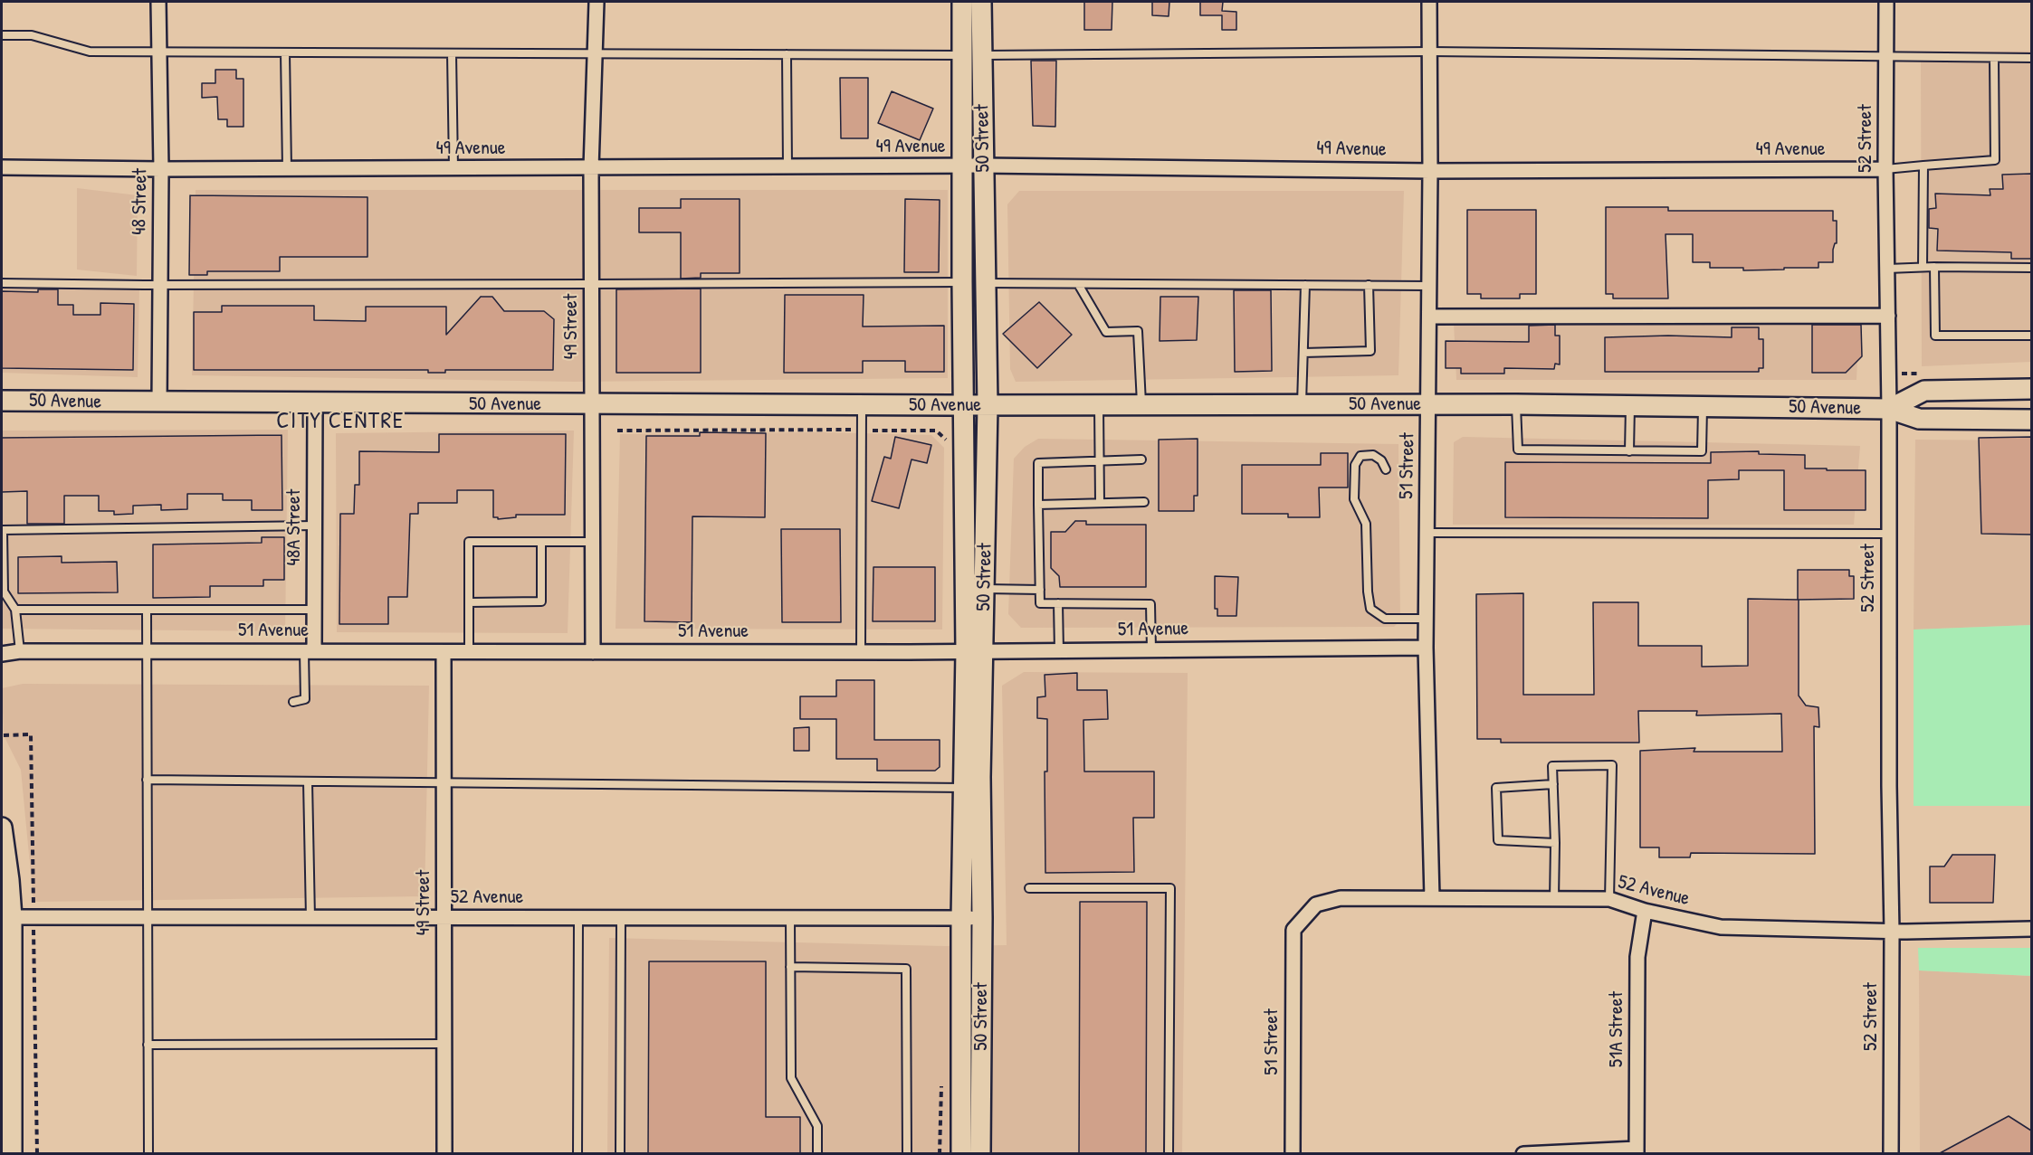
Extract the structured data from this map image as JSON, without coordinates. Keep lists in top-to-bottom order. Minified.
{"streets":{"main road":["50 Street","50 Avenue"],"street":["52 Street","49 Avenue","48 Street","49 Street","51 Street","48A Street","51 Avenue","52 Avenue","51A Street"]},"crossings":[["50 Street","49 Avenue"],["50 Street","50 Avenue"],["50 Street","51 Avenue"],["50 Street","52 Avenue"],["52 Street","49 Avenue"],["52 Street","50 Avenue"],["52 Street","52 Avenue"],["49 Avenue","48 Street"],["49 Avenue","49 Street"],["49 Avenue","51 Street"],["48 Street","50 Avenue"],["49 Street","50 Avenue"],["49 Street","51 Avenue"],["49 Street","52 Avenue"],["50 Avenue","51 Street"],["50 Avenue","48A Street"],["51 Street","51 Avenue"],["51 Street","52 Avenue"],["48A Street","51 Avenue"],["52 Avenue","51A Street"]],"districts":["CITY CENTRE"]}
